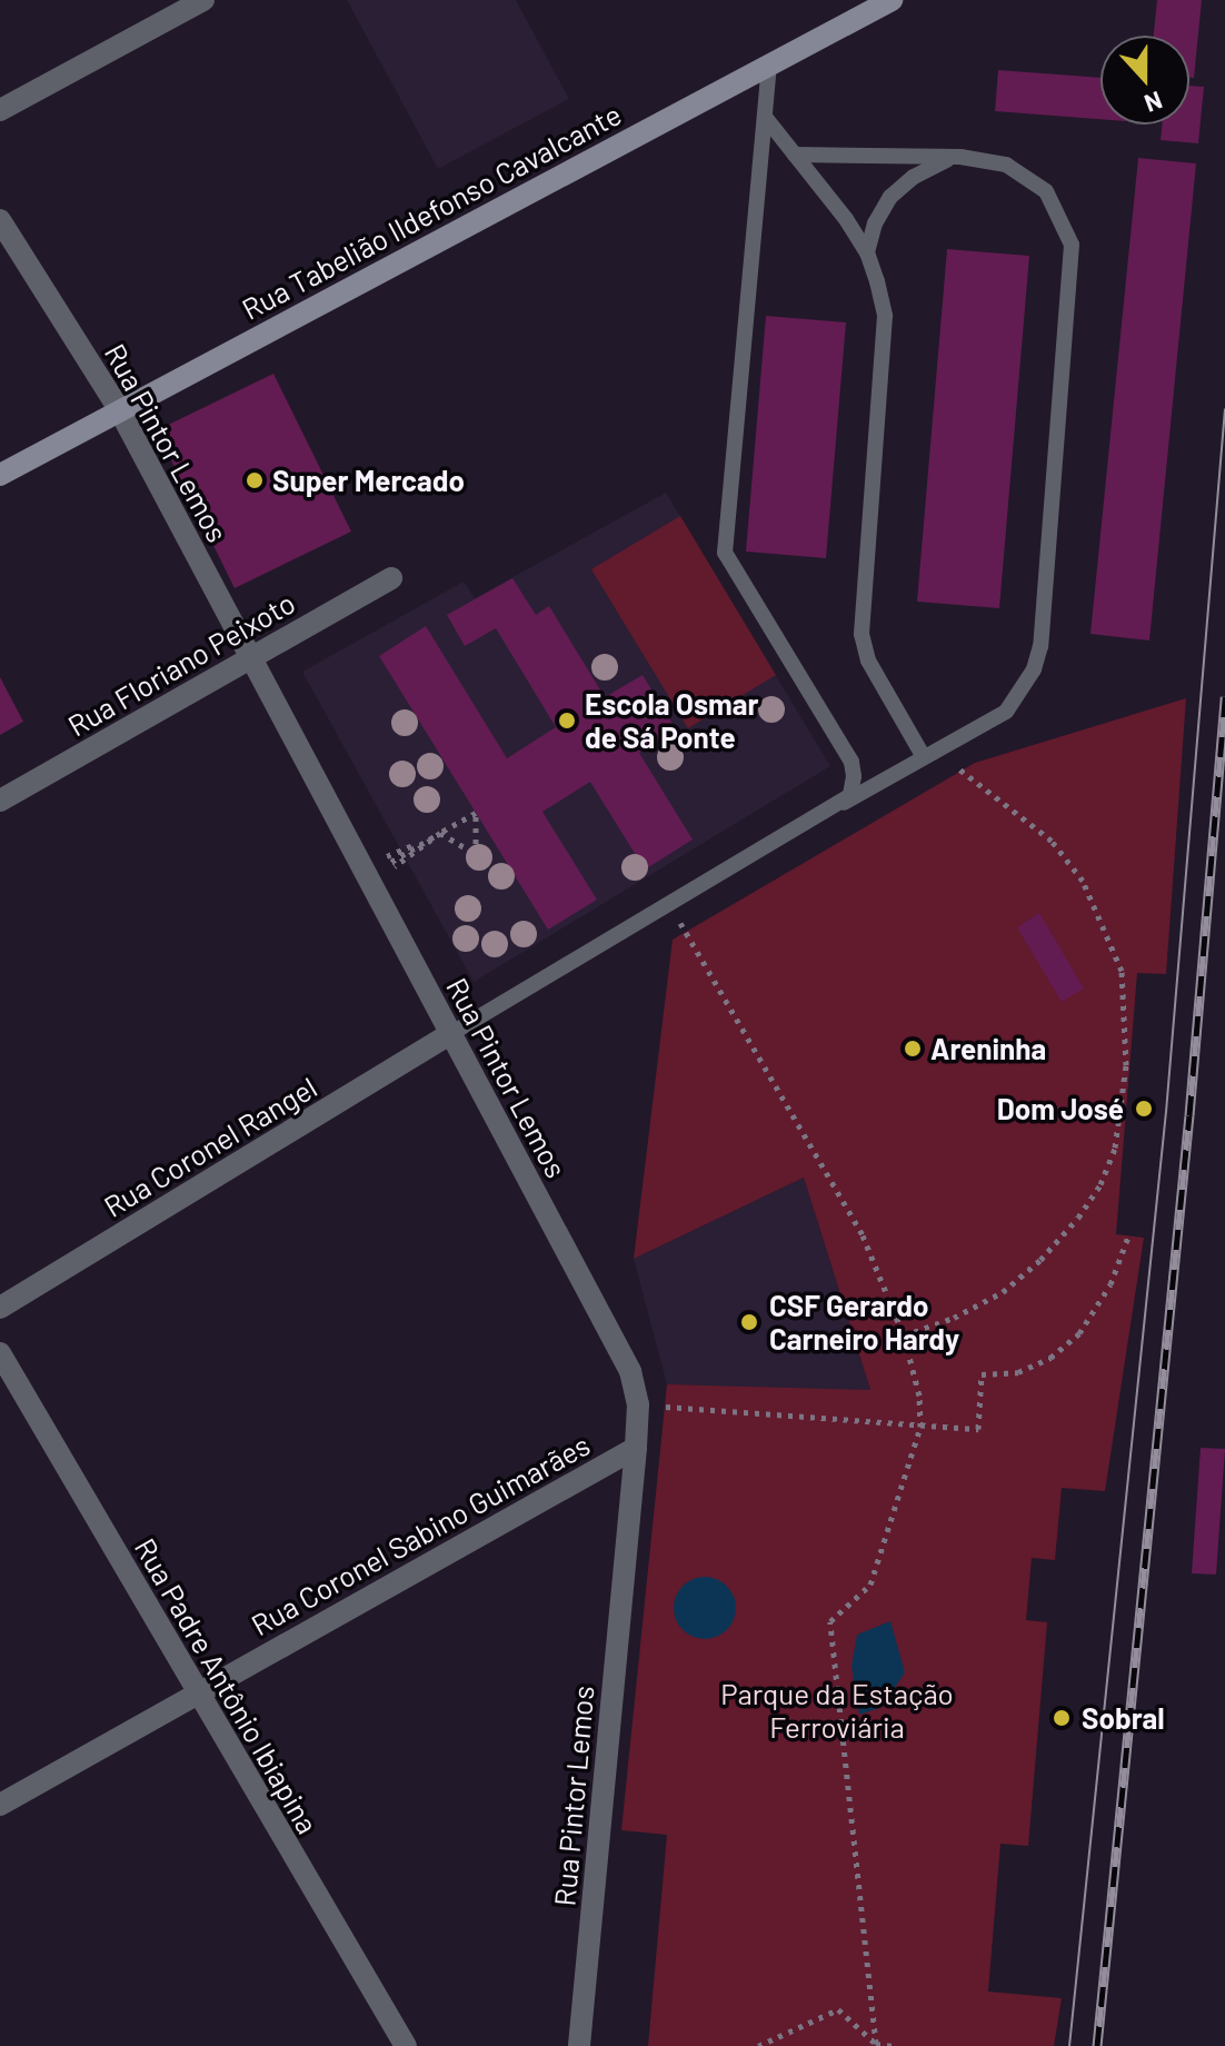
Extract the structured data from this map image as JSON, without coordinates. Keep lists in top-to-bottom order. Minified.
{"streets":{"main road":["Rua Tabelião Ildefonso Cavalcante"],"street":["Rua Pintor Lemos","Rua Floriano Peixoto","Rua Coronel Rangel","Rua Coronel Sabino Guimarães","Rua Padre Antônio Ibiapina"]},"crossings":[["Rua Tabelião Ildefonso Cavalcante","Rua Pintor Lemos"],["Rua Pintor Lemos","Rua Floriano Peixoto"],["Rua Pintor Lemos","Rua Coronel Rangel"],["Rua Pintor Lemos","Rua Coronel Sabino Guimarães"],["Rua Coronel Sabino Guimarães","Rua Padre Antônio Ibiapina"]],"parks":["Parque da Estação Ferroviária"],"places":["Super Mercado","Escola Osmar de Sá Ponte","Areninha","Dom José","CSF Gerardo Carneiro Hardy","Sobral"],"north":"bottom"}
